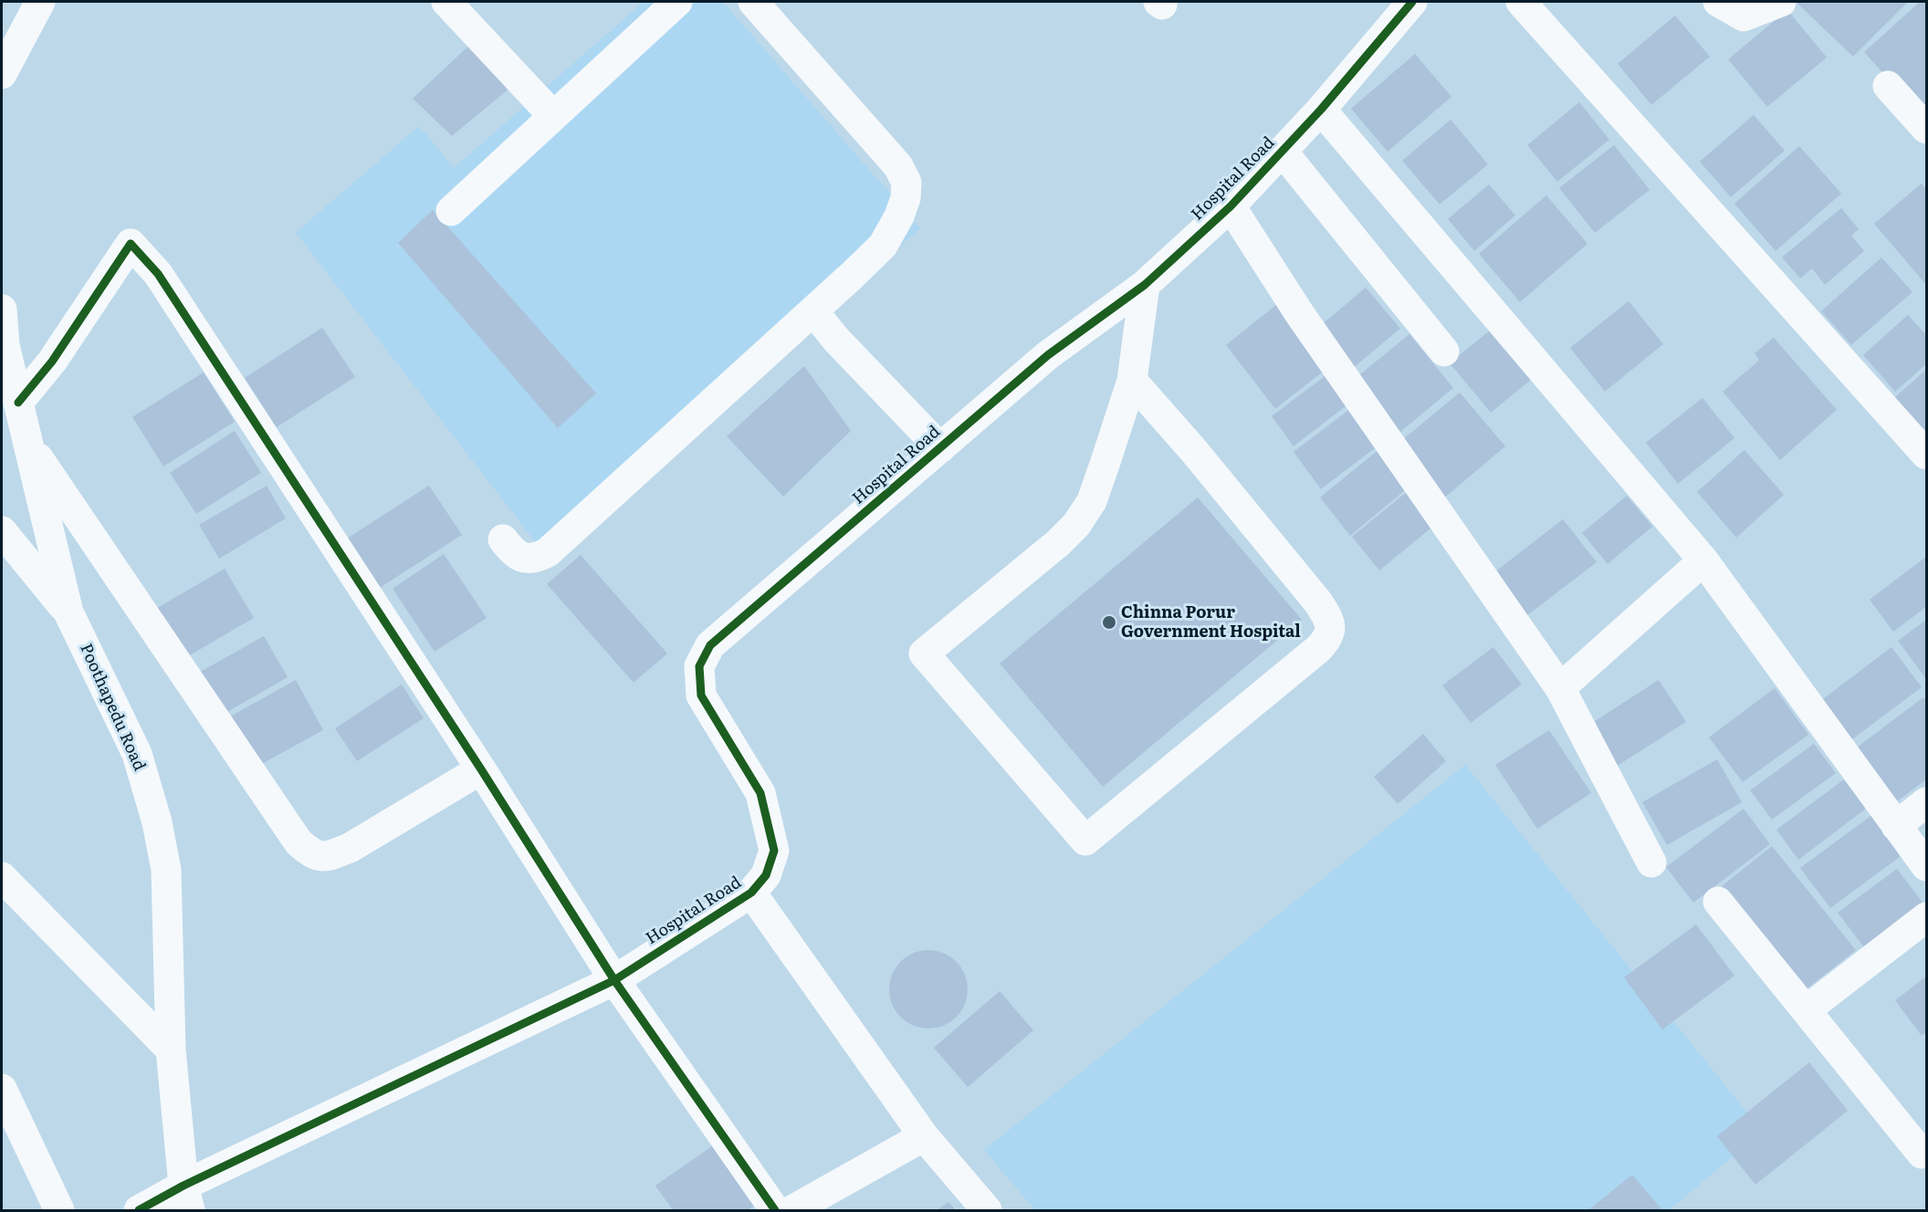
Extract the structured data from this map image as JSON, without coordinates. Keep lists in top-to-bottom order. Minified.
{"streets":{"street":["Hospital Road","Poothapedu Road"]},"crossings":[["Hospital Road","Poothapedu Road"]],"places":["Chinna Porur Government Hospital"]}
